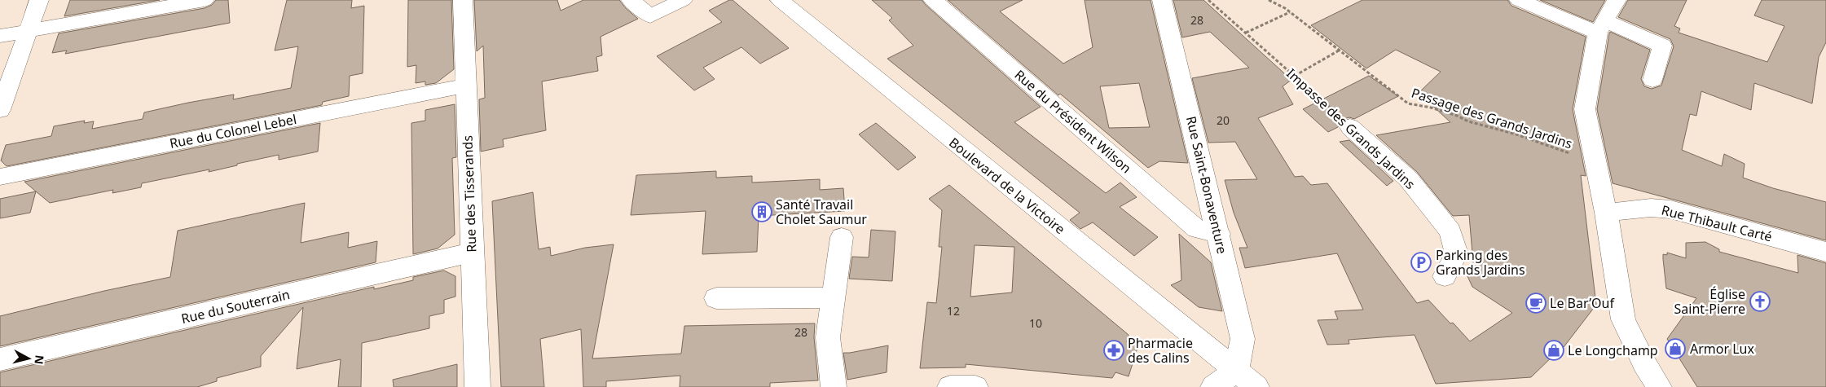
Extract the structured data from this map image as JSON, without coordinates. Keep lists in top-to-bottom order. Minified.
{"streets":{"street":["Rue du Président Wilson","Impasse des Grands Jardins","Rue du Colonel Lebel","Rue Saint-Bonaventure","Boulevard de la Victoire","Rue des Tisserands","Rue Thibault Carté","Rue du Souterrain"],"path":["Passage des Grands Jardins"]},"crossings":[["Rue du Président Wilson","Rue Saint-Bonaventure"],["Rue du Colonel Lebel","Rue des Tisserands"],["Rue Saint-Bonaventure","Boulevard de la Victoire"],["Rue des Tisserands","Rue du Souterrain"]],"places":{"building":["Santé Travail Cholet Saumur"],"parking":["Parking des Grands Jardins"],"church":["Église Saint-Pierre"],"cafe":["Le Bar’Ouf"],"shop":["Armor Lux","Le Longchamp"],"pharmacy":["Pharmacie des Calins"]},"house_numbers":["28","20","12","10","28"],"north":"right"}
